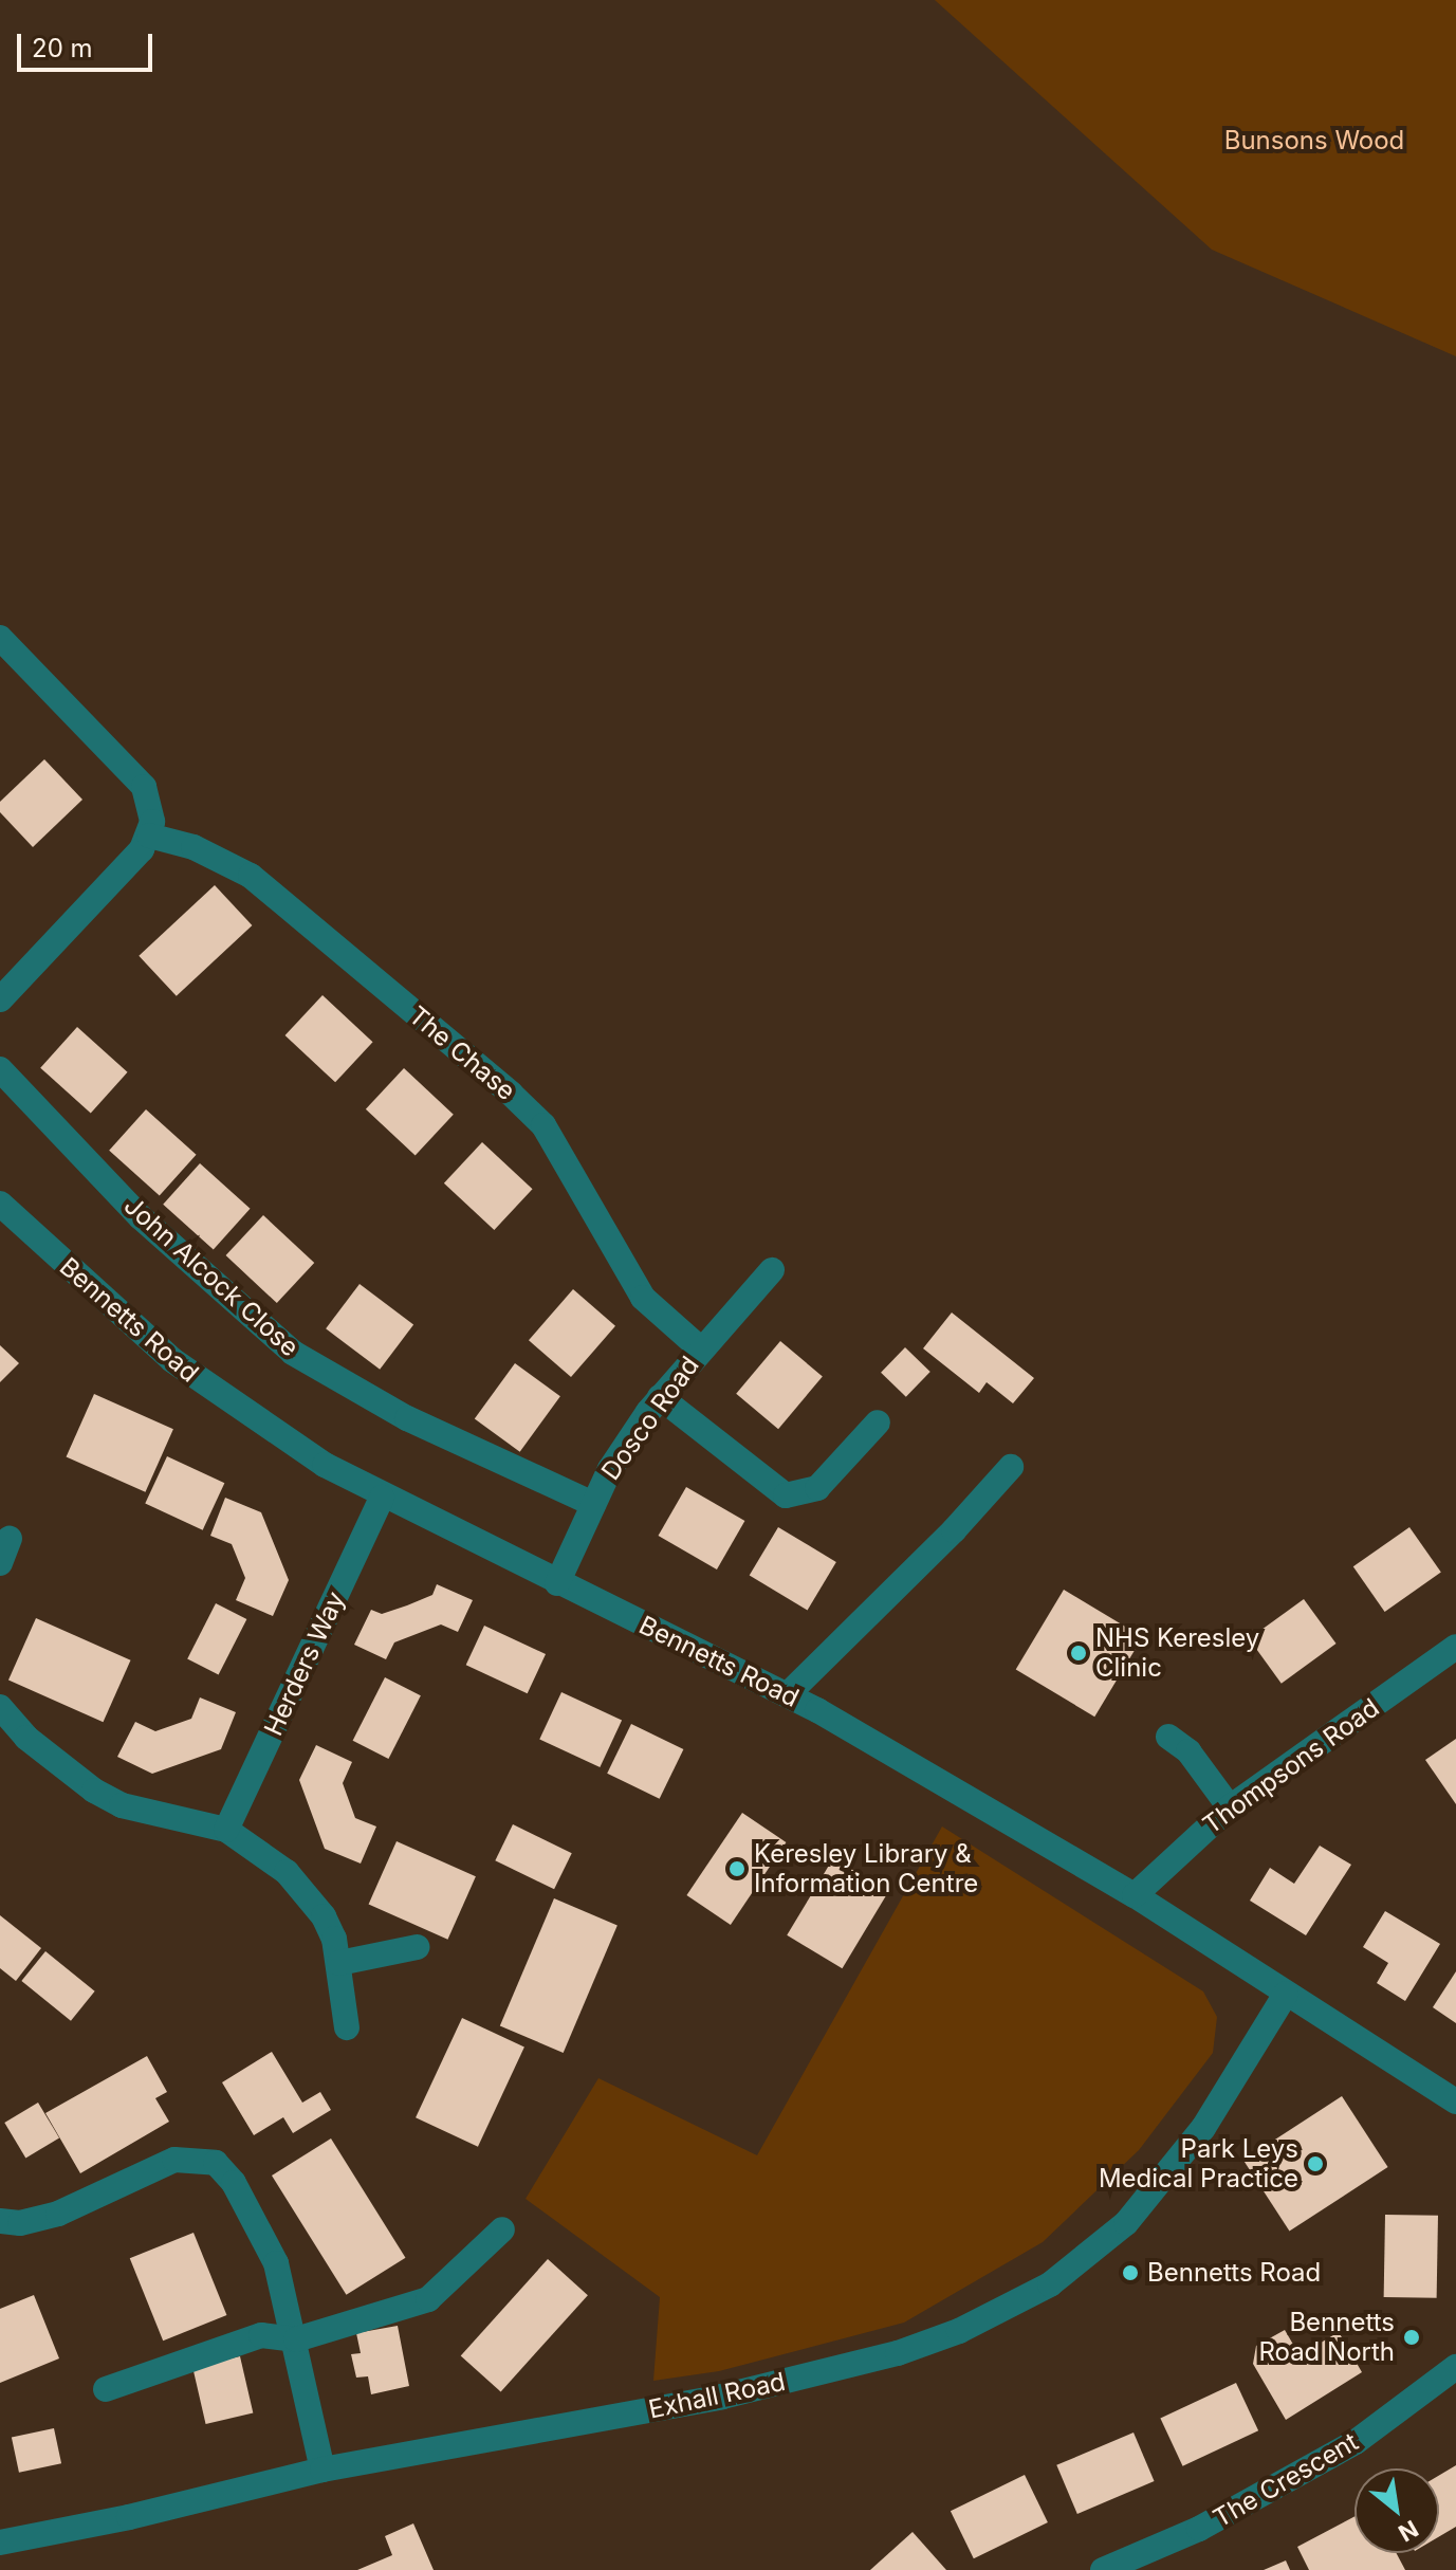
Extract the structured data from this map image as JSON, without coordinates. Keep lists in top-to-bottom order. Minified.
{"streets":{"street":["The Chase","John Alcock Close","Bennetts Road","Dosco Road","Herders Way","Thompsons Road","Exhall Road","The Crescent"]},"crossings":[["The Chase","Dosco Road"],["John Alcock Close","Dosco Road"],["Bennetts Road","Dosco Road"],["Bennetts Road","Herders Way"],["Bennetts Road","Thompsons Road"],["Bennetts Road","Exhall Road"]],"parks":["Bunsons Wood"],"places":["NHS Keresley Clinic","Keresley Library & Information Centre","Park Leys Medical Practice","Bennetts Road","Bennetts Road North"],"scale_bar":"20 m","north":"bottom right"}
